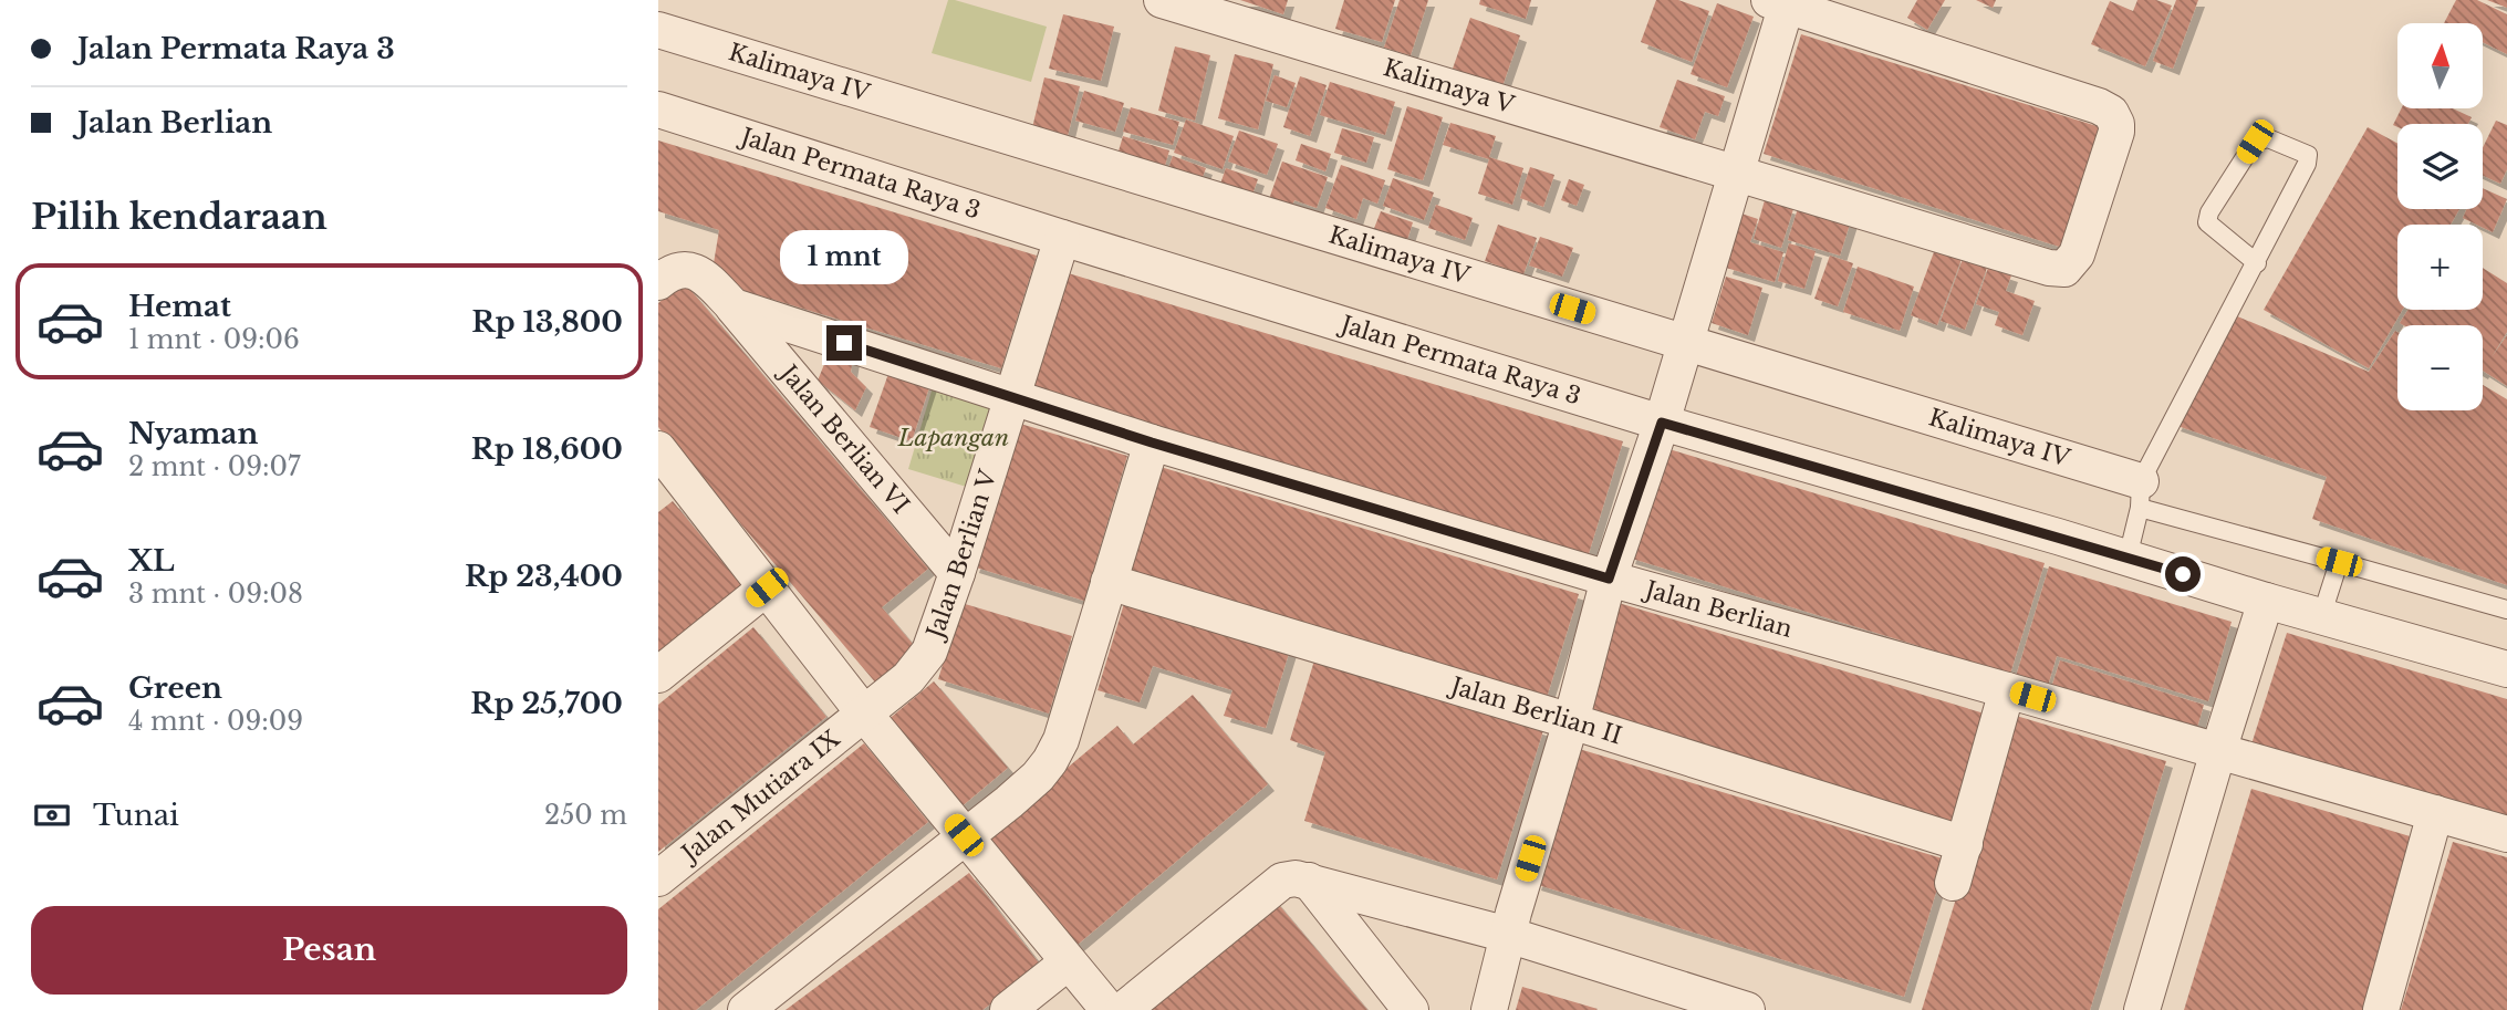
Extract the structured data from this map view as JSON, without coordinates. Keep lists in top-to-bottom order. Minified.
{"streets":{"street":["Kalimaya IV","Kalimaya V","Jalan Permata Raya 3","Jalan Berlian VI","Jalan Berlian V","Jalan Berlian","Jalan Berlian II","Jalan Mutiara IX"]},"crossings":[["Jalan Permata Raya 3","Jalan Berlian V"],["Jalan Berlian VI","Jalan Berlian V"],["Jalan Berlian VI","Jalan Berlian"],["Jalan Berlian V","Jalan Berlian"],["Jalan Berlian V","Jalan Mutiara IX"]],"parks":["Lapangan"],"north":"top","page":{"banner":["Jalan Permata Raya 3","Jalan Berlian"],"map_buttons":["+","−"],"heading":"Pilih kendaraan","bubble":"1 mnt","list":[{"name":"Hemat","note":"1 mnt · 09:06","value":"Rp 13,800"},{"name":"Nyaman","note":"2 mnt · 09:07","value":"Rp 18,600"},{"name":"XL","note":"3 mnt · 09:08","value":"Rp 23,400"},{"name":"Green","note":"4 mnt · 09:09","value":"Rp 25,700"}],"pay":["Tunai","250 m"],"buttons":"Pesan"}}
